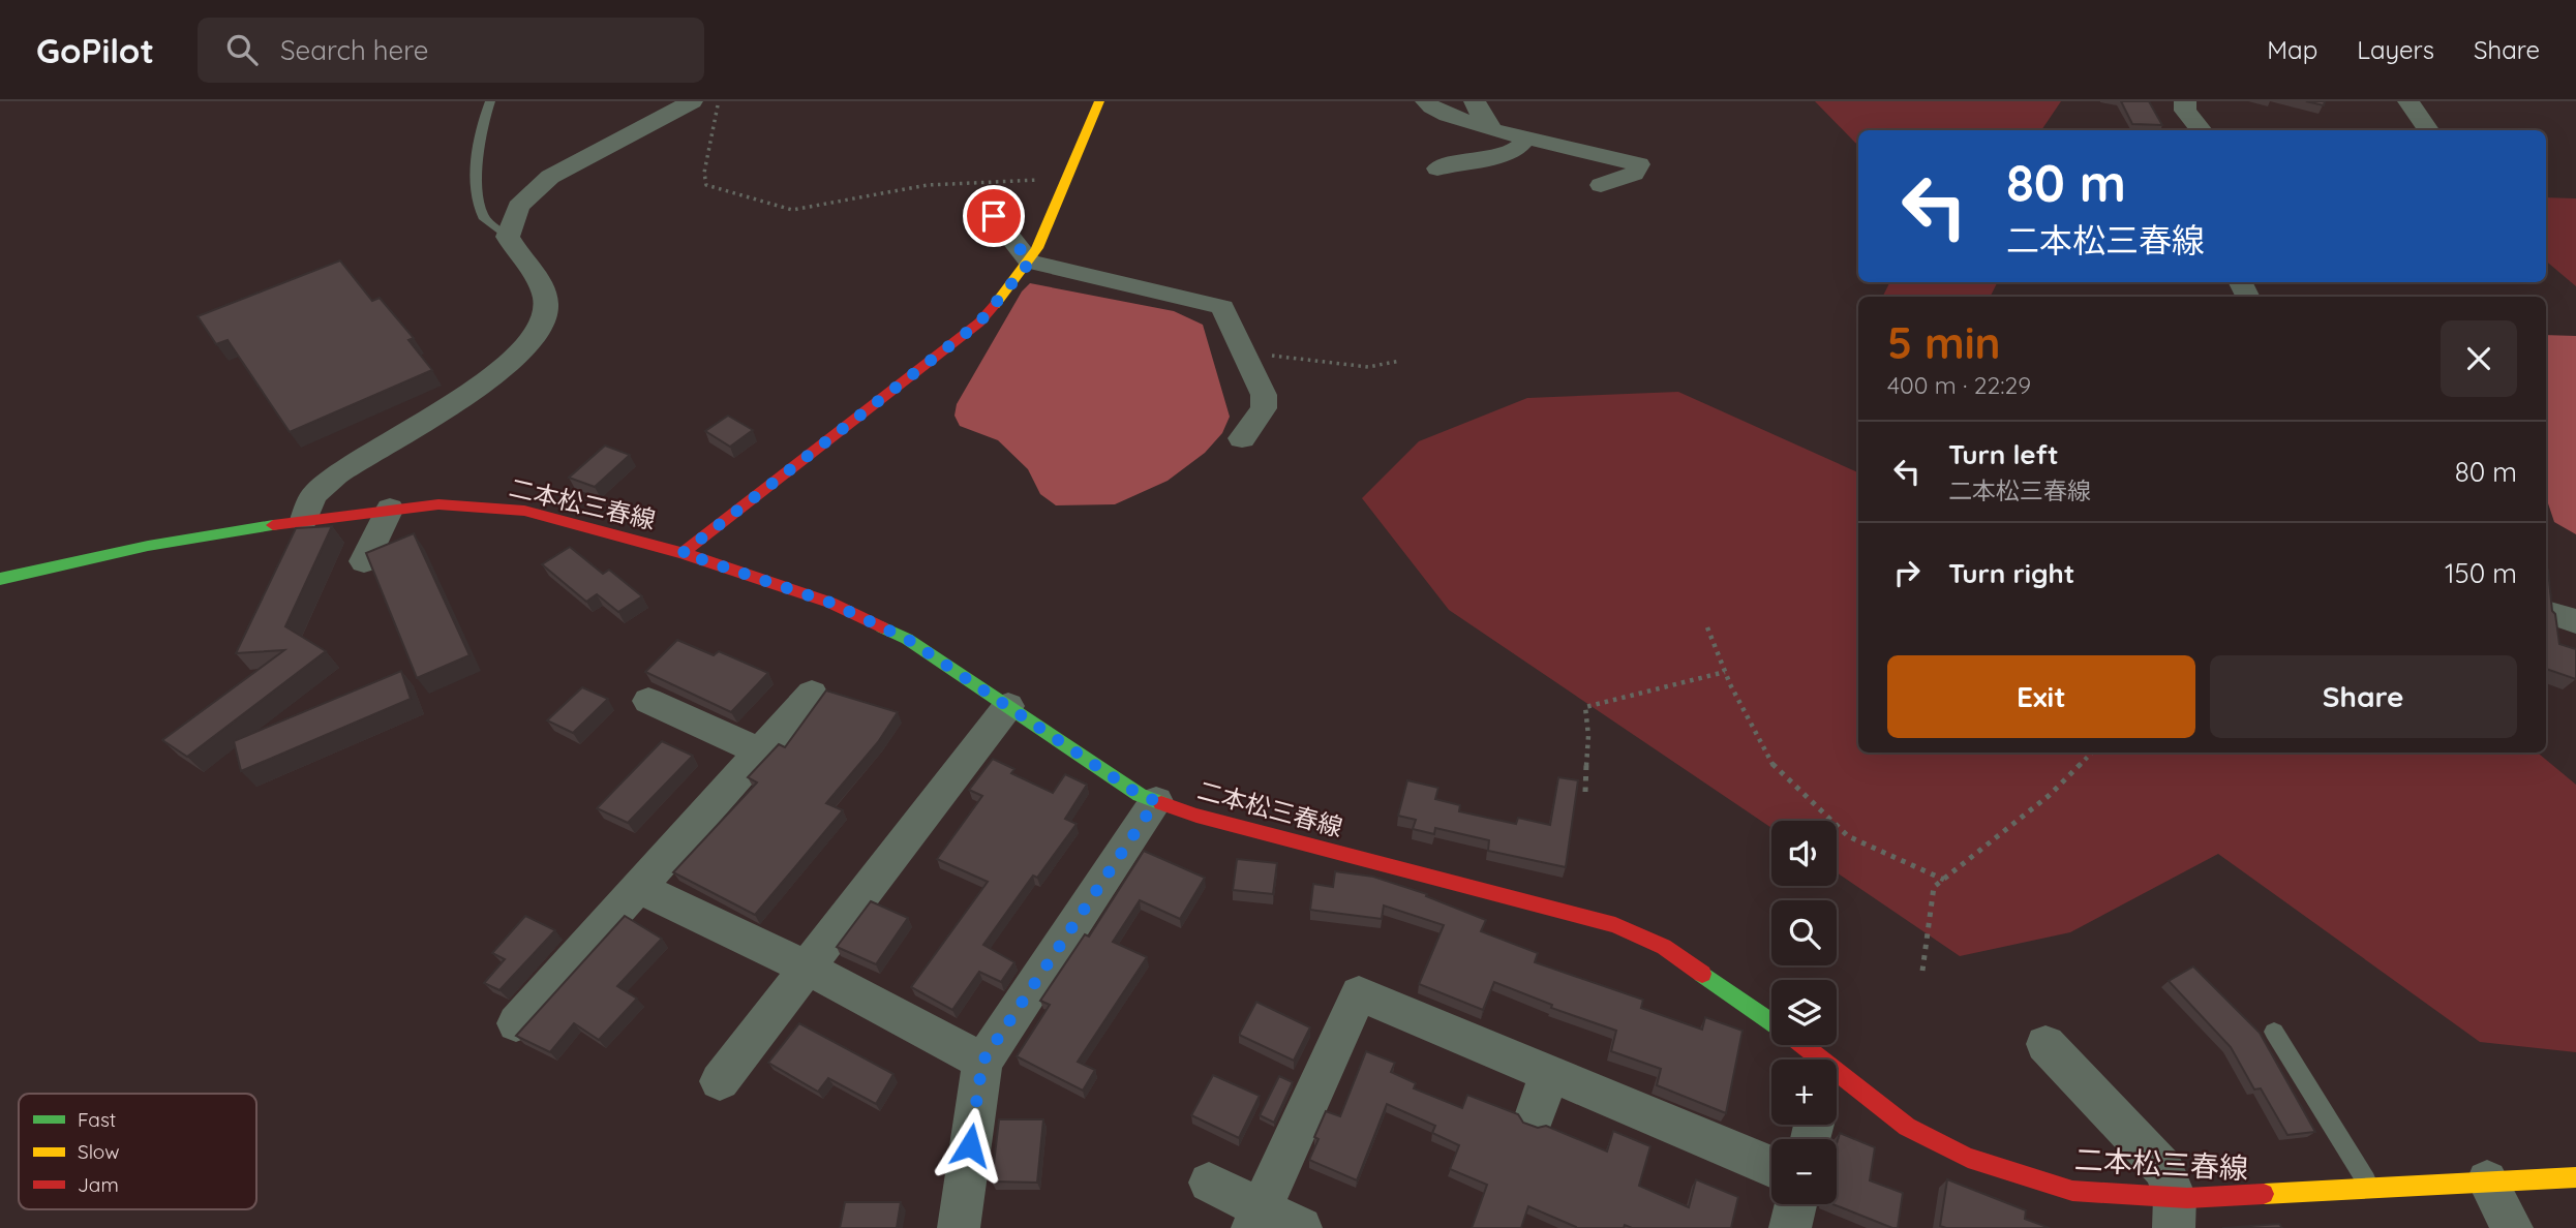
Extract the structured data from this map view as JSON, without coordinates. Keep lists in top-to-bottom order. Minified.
{"streets":{"main road":["二本松三春線"]},"legend":["Fast","Slow","Jam"],"page":{"header":"GoPilot","search":"Search here","nav":["Map","Layers","Share"],"turn":["80 m","二本松三春線"],"heading":["5 min","400 m · 22:29"],"list":[{"name":"Turn left","note":"二本松三春線","value":"80 m"},{"name":"Turn right","value":"150 m"}],"buttons":["Exit","Share"],"map_buttons":["+","−"]}}
